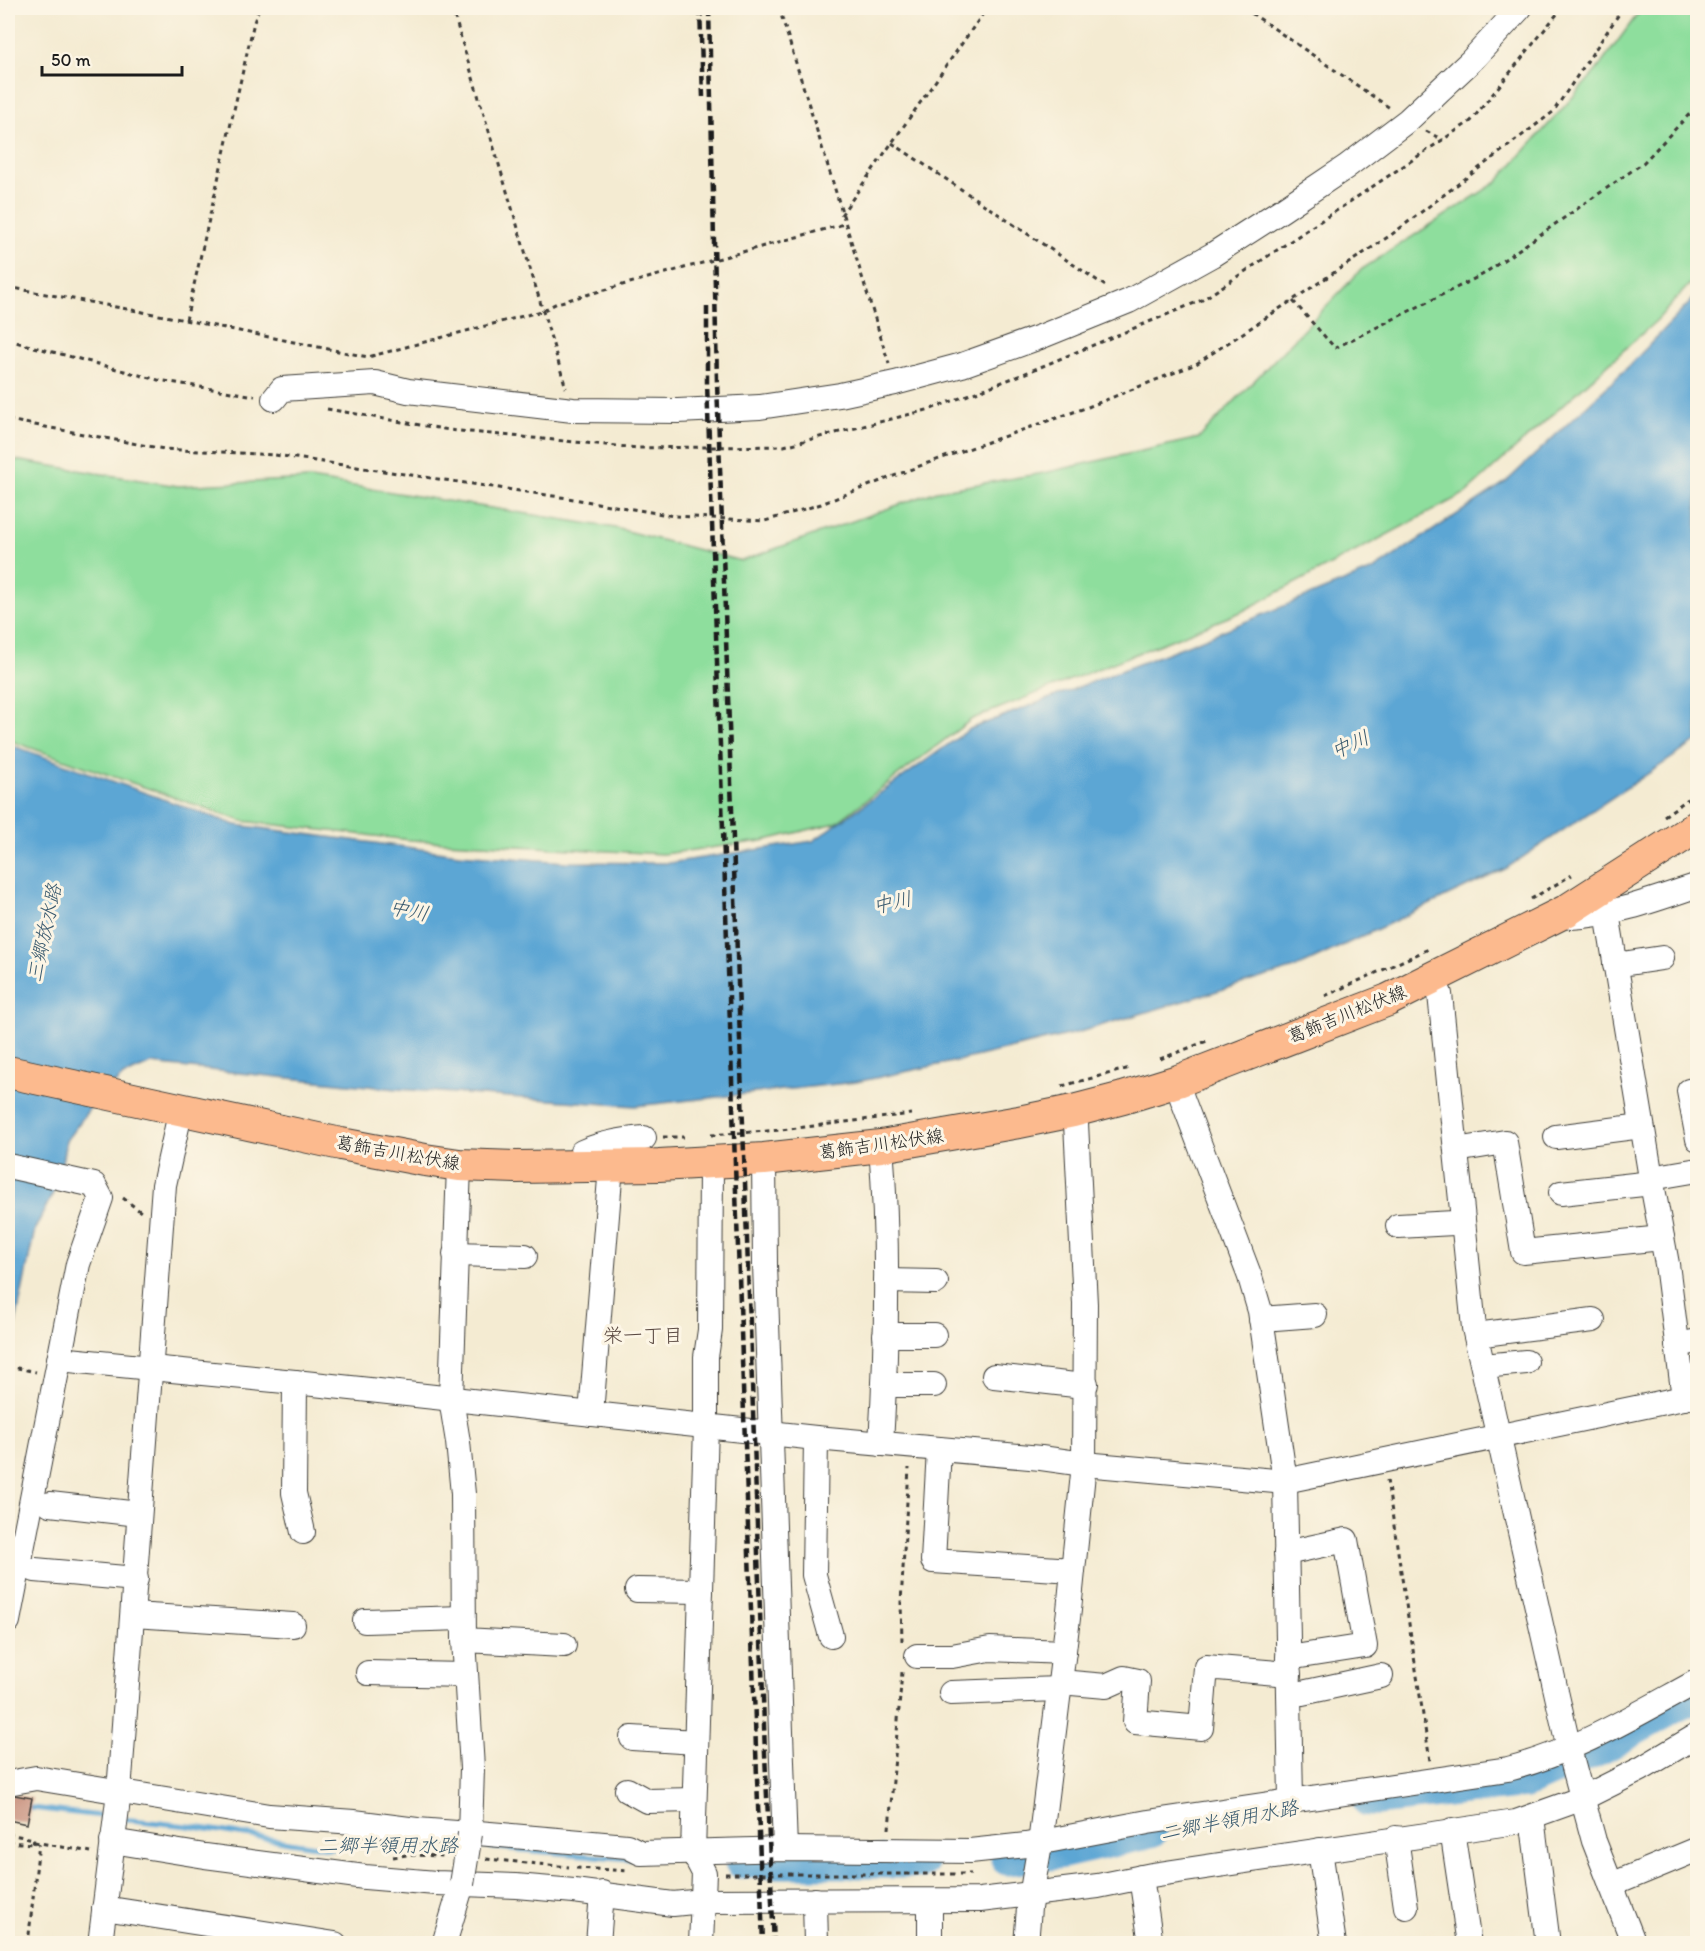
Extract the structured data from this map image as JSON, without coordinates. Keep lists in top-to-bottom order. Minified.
{"streets":{"main road":["葛飾吉川松伏線"]},"districts":["栄一丁目"],"water":["中川","三郷放水路","二郷半領用水路"],"scale_bar":"50 m"}
